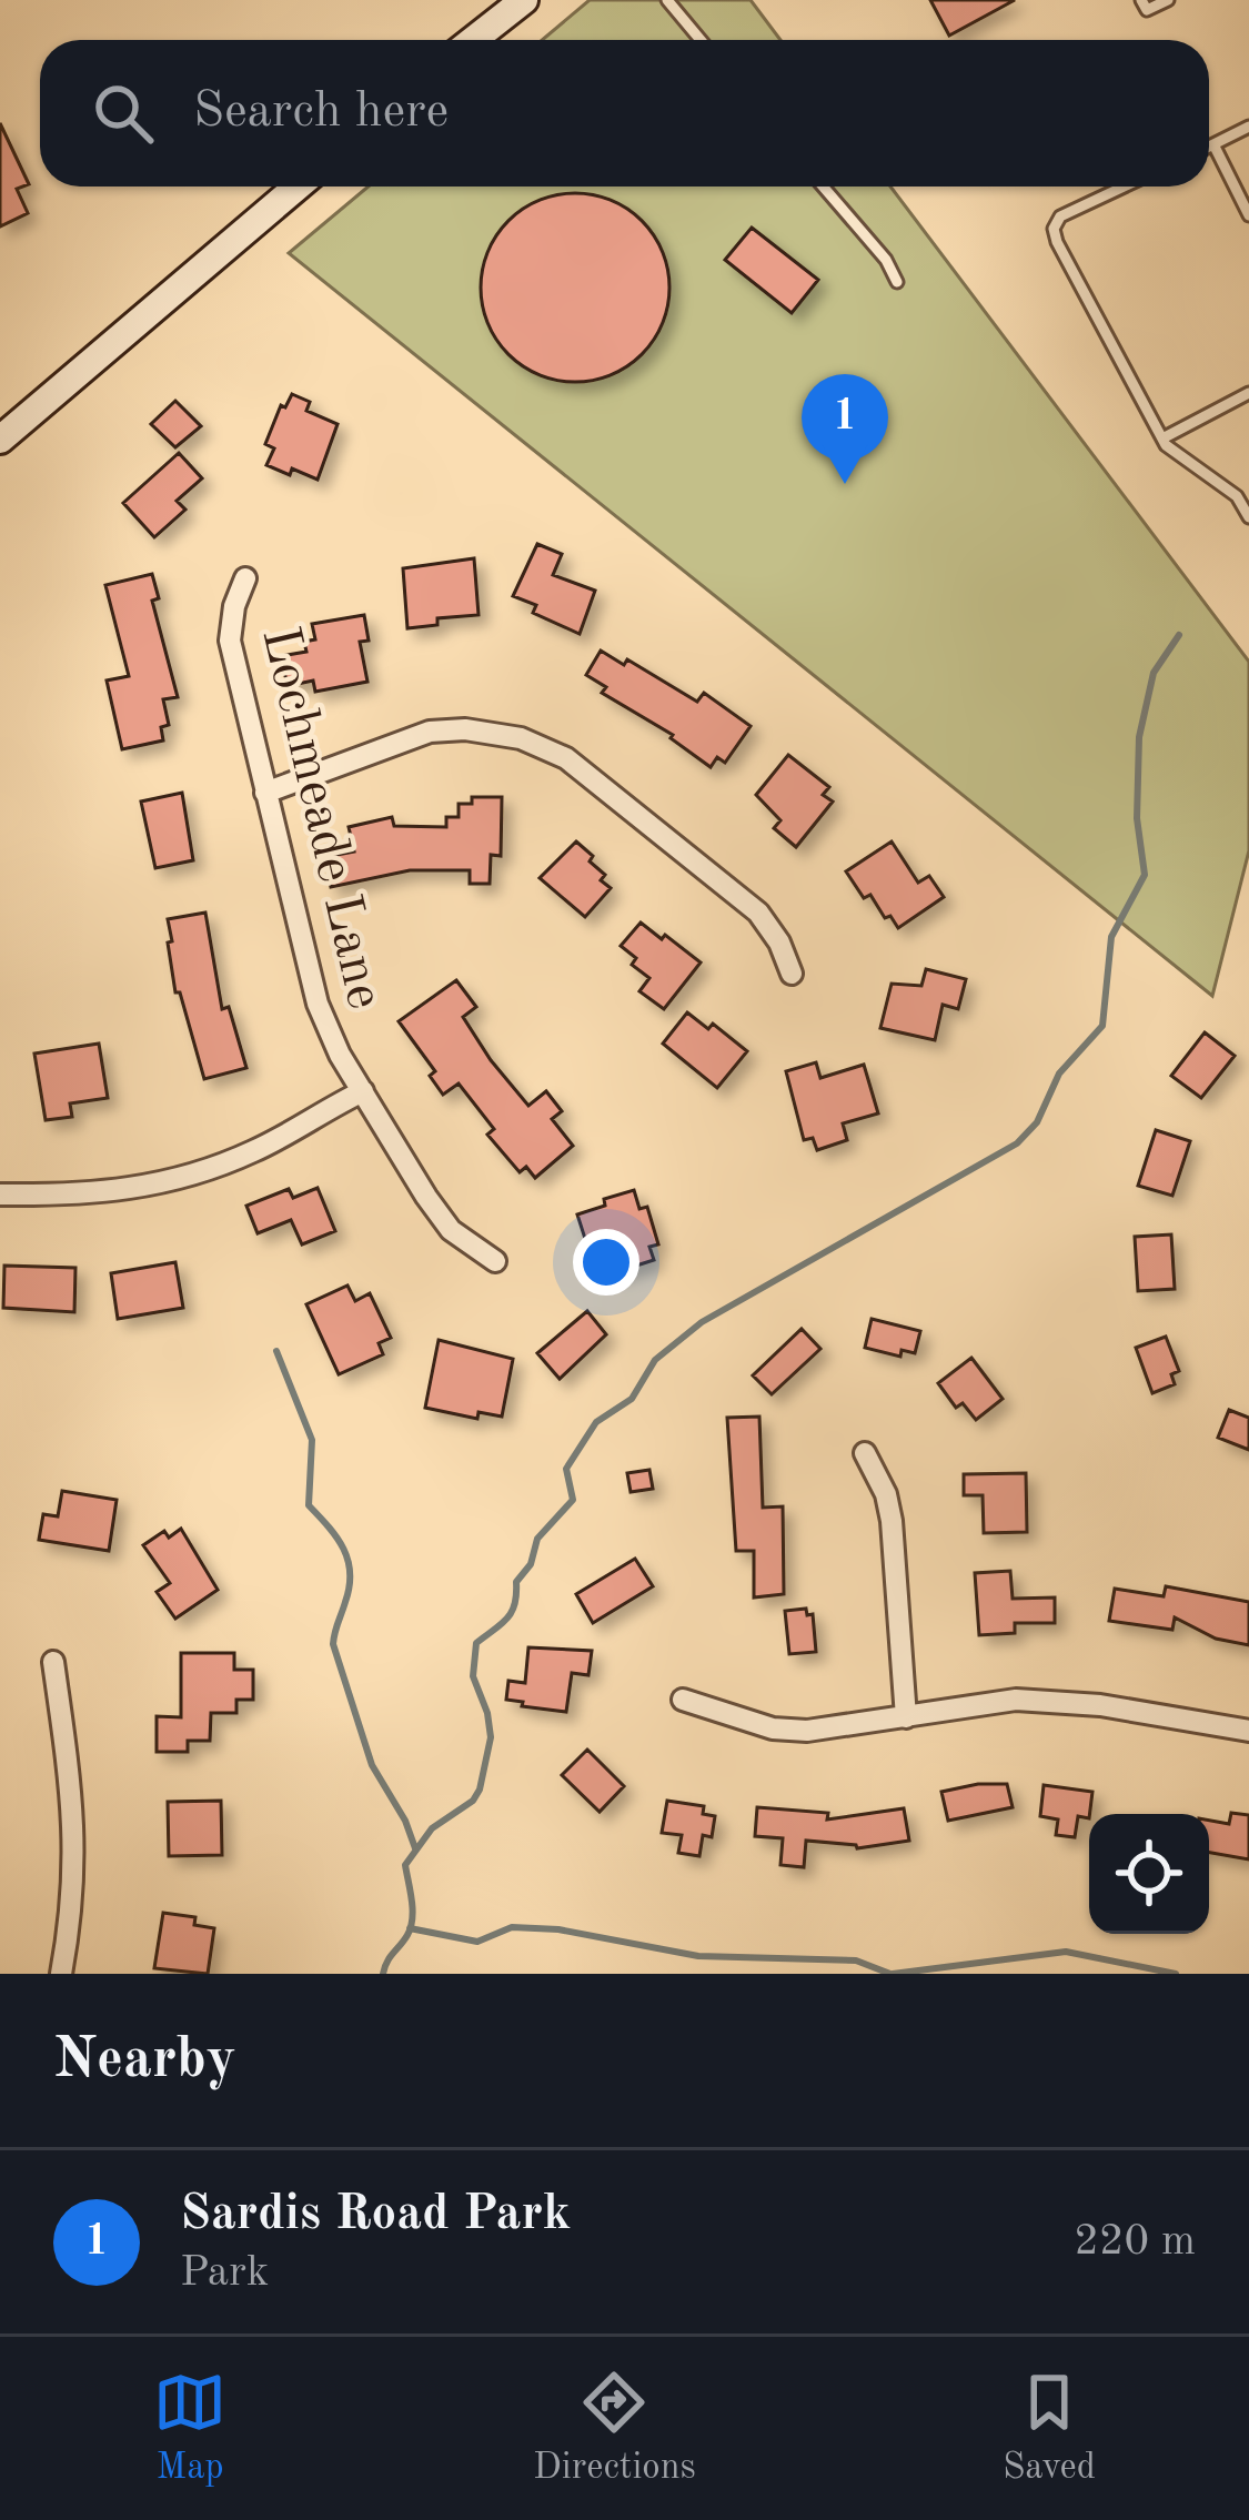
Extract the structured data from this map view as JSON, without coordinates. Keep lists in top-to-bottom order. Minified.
{"streets":{"street":["Lochmeade Lane"]},"page":{"search":"Search here","pins":"1","heading":"Nearby","list":[{"mark":"1","name":"Sardis Road Park","note":"Park","value":"220 m"}],"nav":["Map","Directions","Saved"]}}
